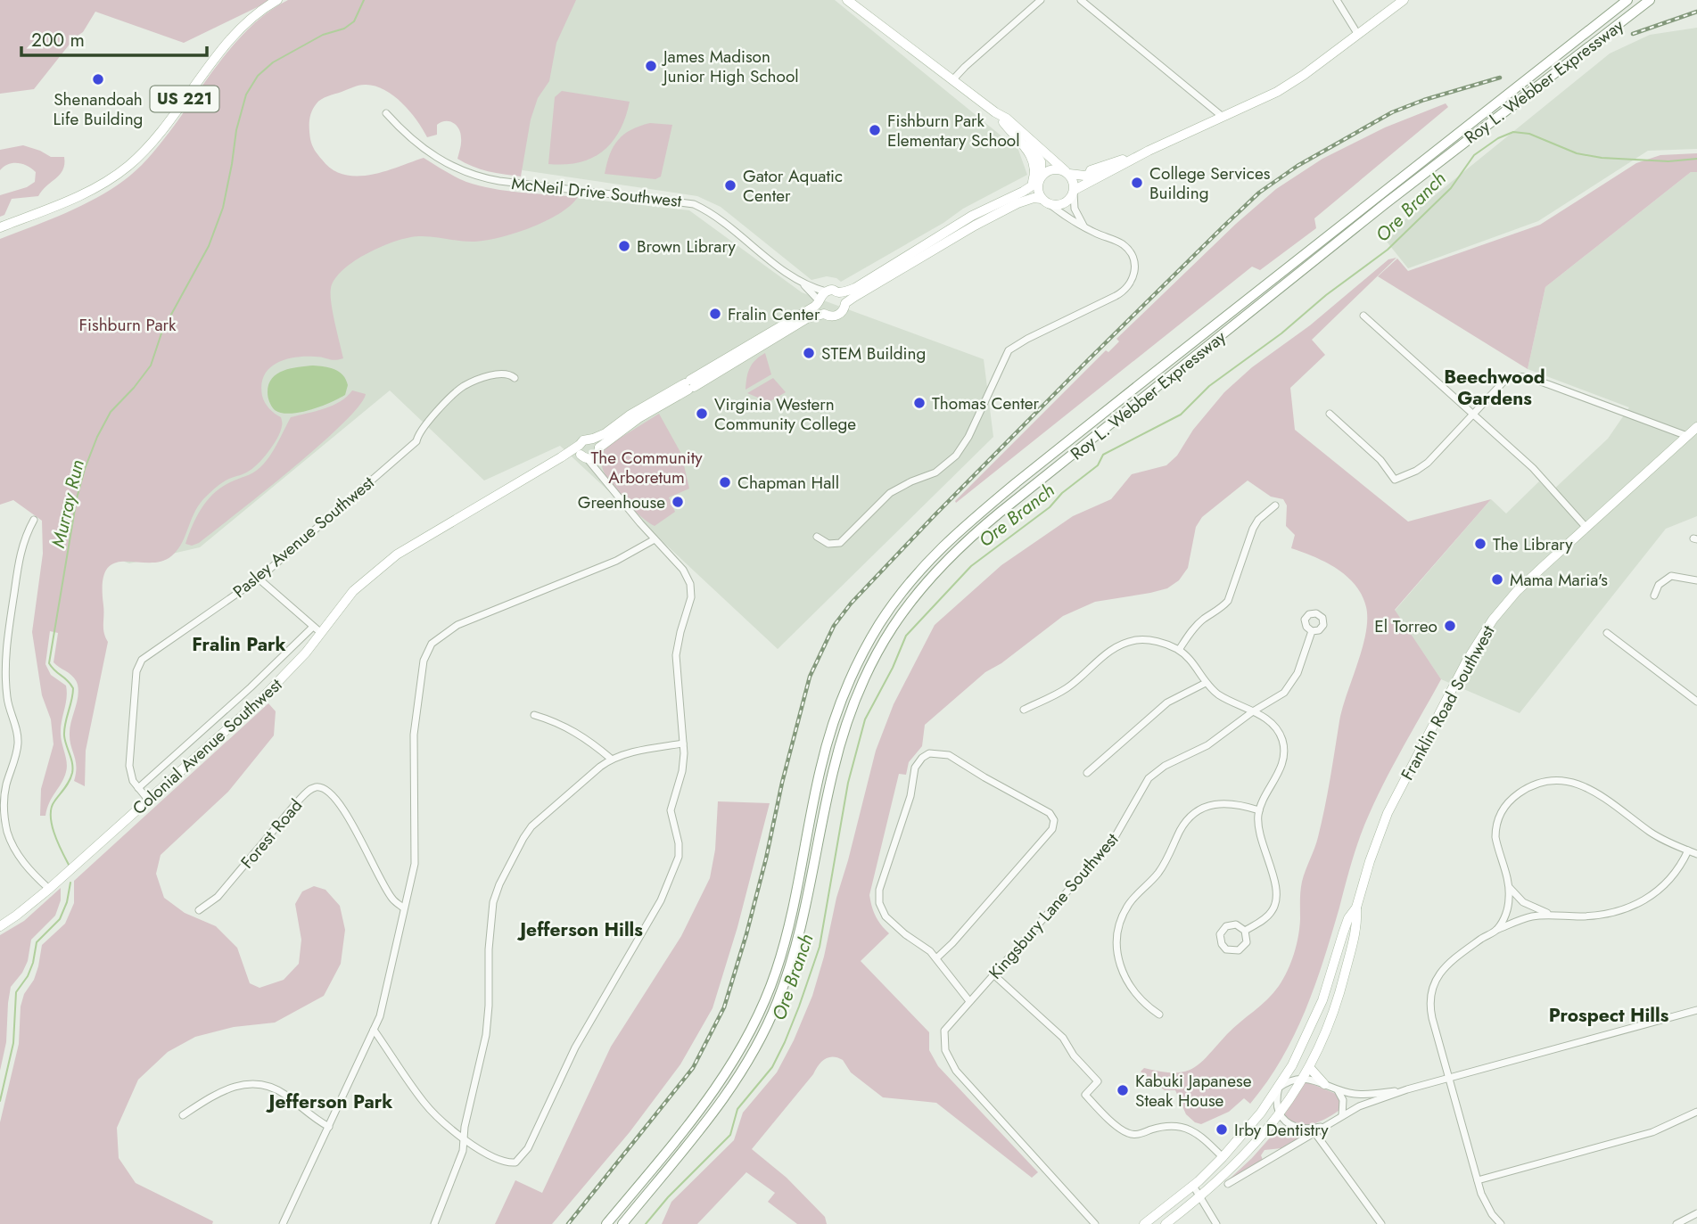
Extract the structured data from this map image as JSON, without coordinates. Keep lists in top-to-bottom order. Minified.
{"streets":{"highway":["Roy L. Webber Expressway"],"main road":["US 221","Franklin Road Southwest","Colonial Avenue Southwest"],"street":["McNeil Drive Southwest","Pasley Avenue Southwest","Forest Road","Kingsbury Lane Southwest"]},"crossings":[["Pasley Avenue Southwest","Colonial Avenue Southwest"]],"districts":["Beechwood Gardens","Fralin Park","Jefferson Hills","Prospect Hills","Jefferson Park"],"water":["Ore Branch","Murray Run"],"parks":["Fishburn Park","The Community Arboretum"],"places":["James Madison Junior High School","Shenandoah Life Building","Fishburn Park Elementary School","College Services Building","Gator Aquatic Center","Brown Library","Fralin Center","STEM Building","Thomas Center","Virginia Western Community College","Chapman Hall","Greenhouse","The Library","Mama Maria's","El Torreo","Kabuki Japanese Steak House","Irby Dentistry"],"scale_bar":"200 m"}
